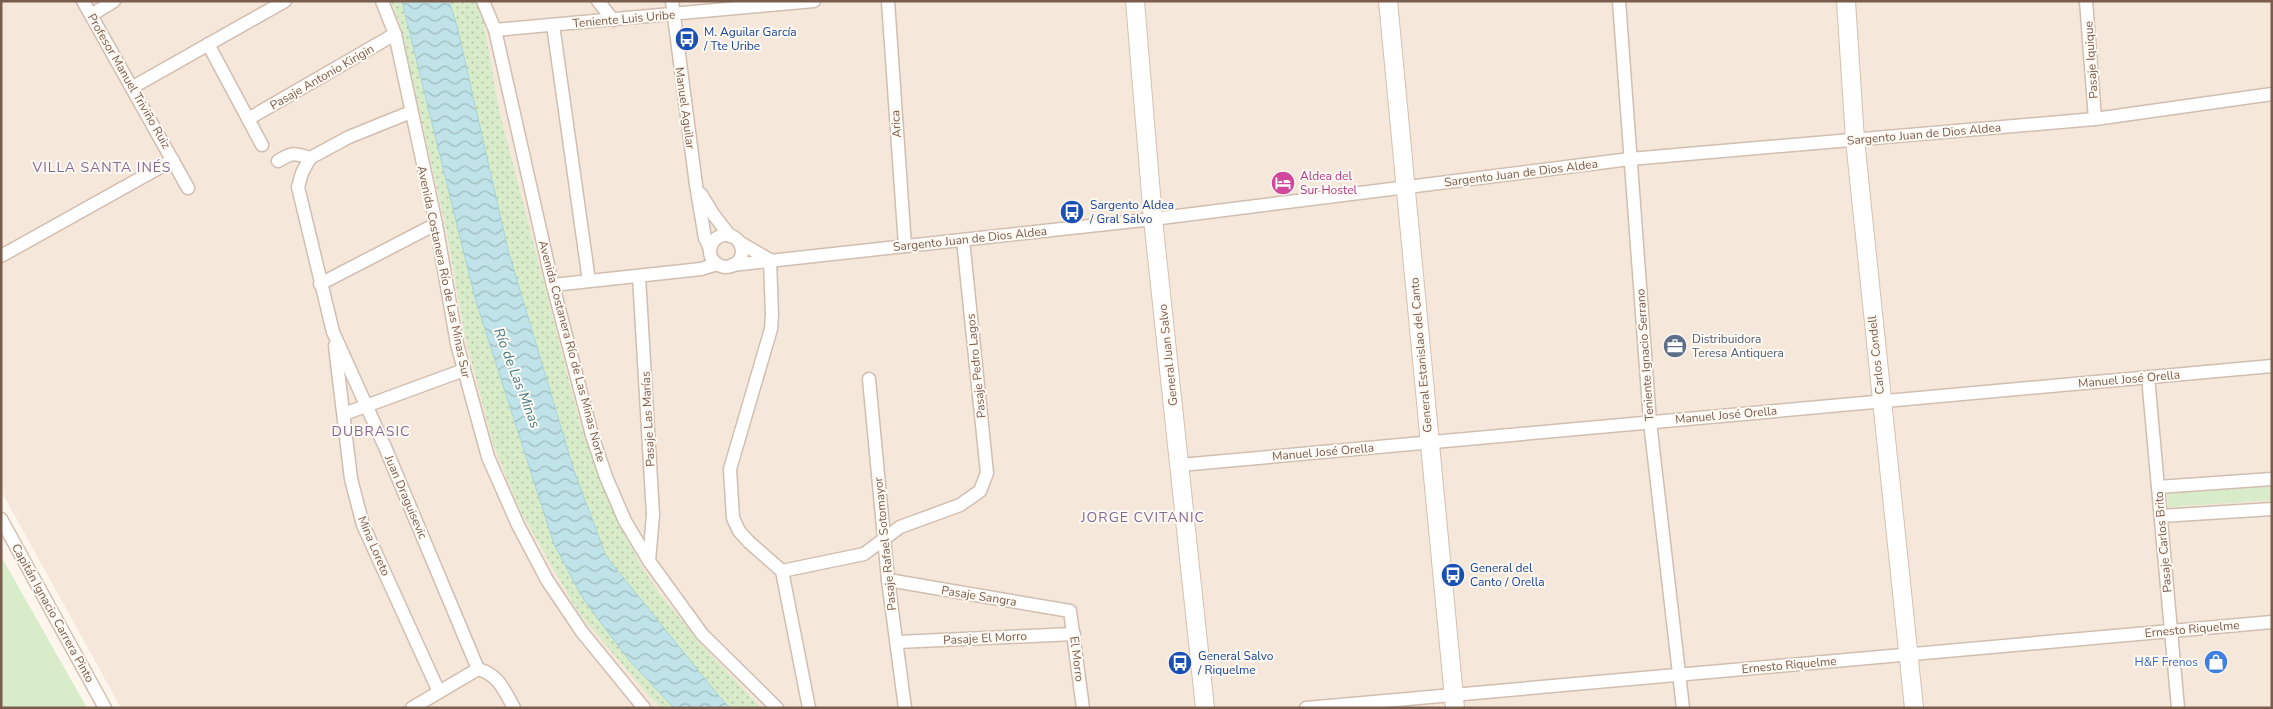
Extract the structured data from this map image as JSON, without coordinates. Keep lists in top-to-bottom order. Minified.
{"streets":{"street":["Teniente Luis Uribe","Pasaje Iquique","Pasaje Antonio Kirigin","Profesor Manuel Triviño Ruiz","Manuel Aguilar","Arica","Sargento Juan de Dios Aldea","Avenida Costanera Río de Las Minas Sur","Avenida Costanera Río de Las Minas Norte","General Juan Salvo","General Estanislao del Canto","Teniente Ignacio Serrano","Carlos Condell","Pasaje Pedro Lagos","Manuel José Orella","Pasaje Las Marías","Juan Draguisevic","Pasaje Carlos Brito","Pasaje Rafael Sotomayor","Mina Loreto","Pasaje Sangra","Capitán Ignacio Carrera Pinto","Ernesto Riquelme","Pasaje El Morro","El Morro"]},"crossings":[["Teniente Luis Uribe","Manuel Aguilar"],["Teniente Luis Uribe","Avenida Costanera Río de Las Minas Norte"],["Pasaje Iquique","Sargento Juan de Dios Aldea"],["Pasaje Antonio Kirigin","Avenida Costanera Río de Las Minas Sur"],["Manuel Aguilar","Sargento Juan de Dios Aldea"],["Arica","Sargento Juan de Dios Aldea"],["Sargento Juan de Dios Aldea","General Juan Salvo"],["Sargento Juan de Dios Aldea","General Estanislao del Canto"],["Sargento Juan de Dios Aldea","Teniente Ignacio Serrano"],["Sargento Juan de Dios Aldea","Carlos Condell"],["Sargento Juan de Dios Aldea","Pasaje Pedro Lagos"],["Avenida Costanera Río de Las Minas Norte","Pasaje Las Marías"],["General Juan Salvo","Manuel José Orella"],["General Estanislao del Canto","Manuel José Orella"],["General Estanislao del Canto","Ernesto Riquelme"],["Teniente Ignacio Serrano","Manuel José Orella"],["Teniente Ignacio Serrano","Ernesto Riquelme"],["Carlos Condell","Manuel José Orella"],["Carlos Condell","Ernesto Riquelme"],["Pasaje Pedro Lagos","Pasaje Rafael Sotomayor"],["Manuel José Orella","Pasaje Carlos Brito"],["Juan Draguisevic","Mina Loreto"],["Pasaje Carlos Brito","Ernesto Riquelme"],["Pasaje Rafael Sotomayor","Pasaje Sangra"],["Pasaje Rafael Sotomayor","Pasaje El Morro"],["Pasaje Sangra","El Morro"],["Pasaje El Morro","El Morro"]],"districts":["VILLA SANTA INÉS","DUBRASIC","JORGE CVITANIC"],"water":["Río de Las Minas"],"places":{"bus stop":["M. Aguilar García / Tte Uribe","Sargento Aldea / Gral Salvo","General del Canto / Orella","General Salvo / Riquelme"],"hotel":["Aldea del Sur Hostel"],"office":["Distribuidora Teresa Antiquera"],"shop":["H&F Frenos"]}}
